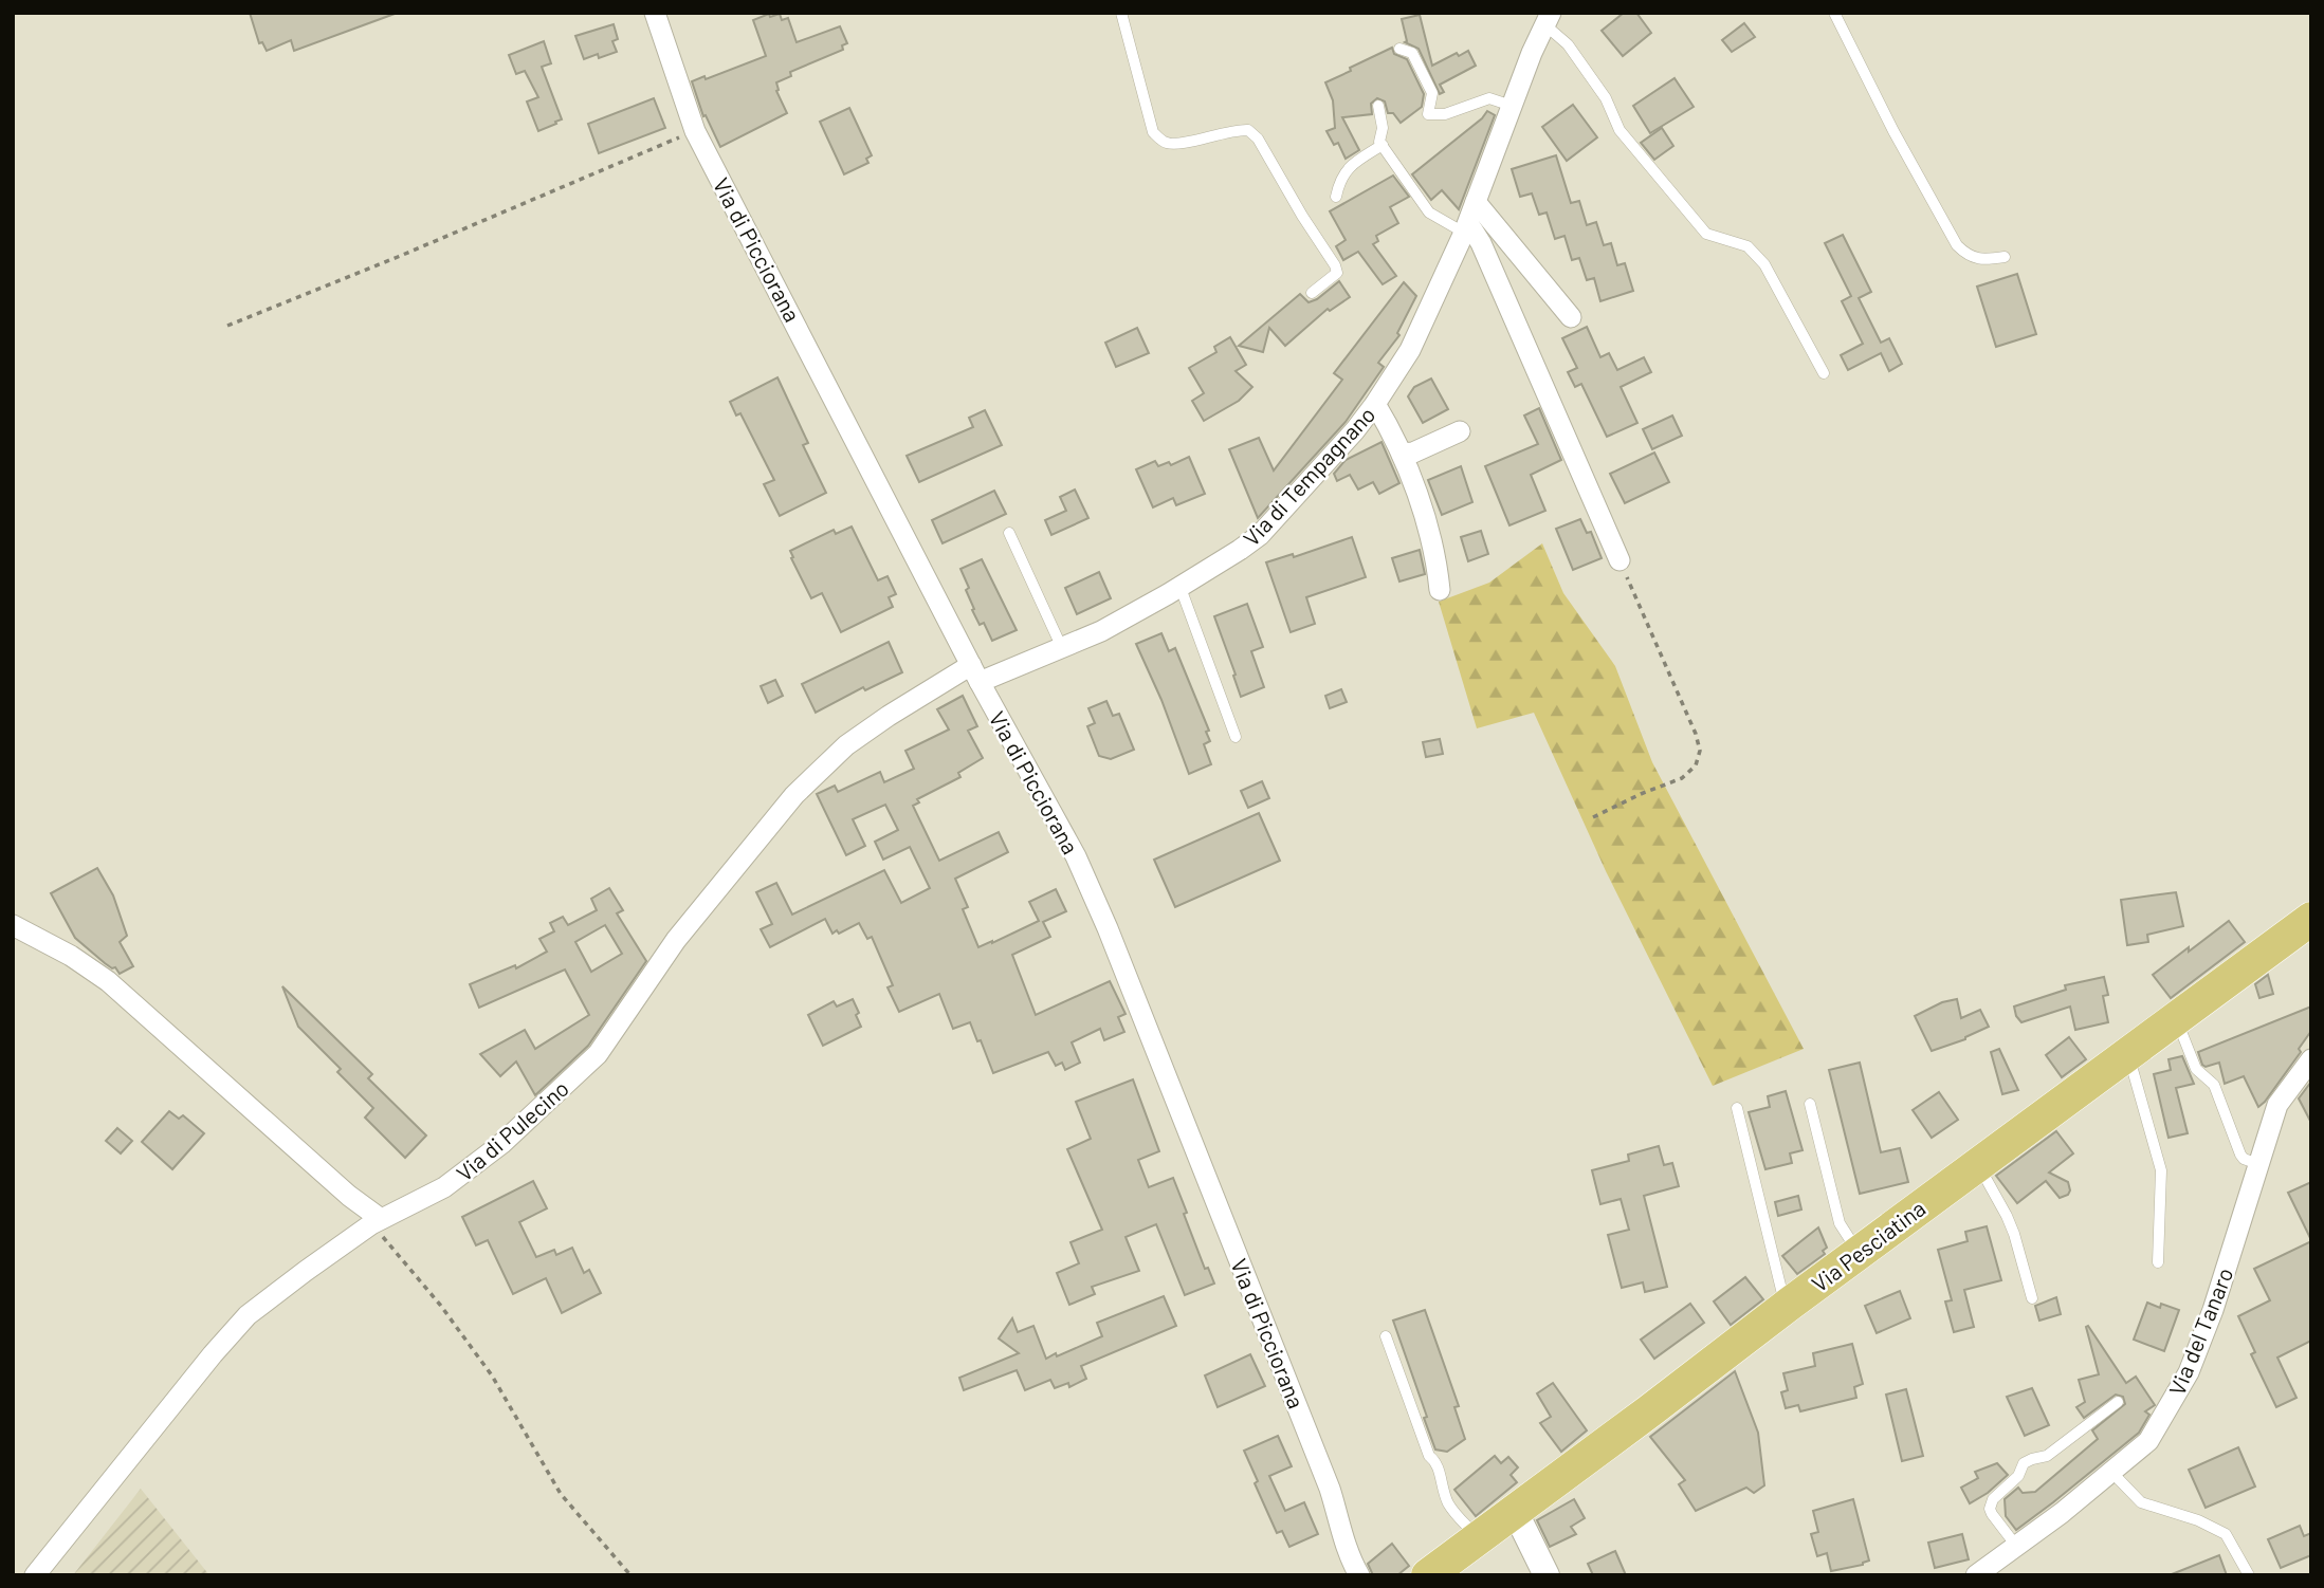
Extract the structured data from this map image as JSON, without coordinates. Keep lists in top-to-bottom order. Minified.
{"streets":{"main road":["Via Pesciatina"],"street":["Via di Picciorana","Via di Tempagnano","Via di Pulecino","Via del Tanaro"]},"crossings":[["Via di Picciorana","Via di Tempagnano"],["Via di Picciorana","Via di Pulecino"],["Via di Tempagnano","Via di Pulecino"]]}
